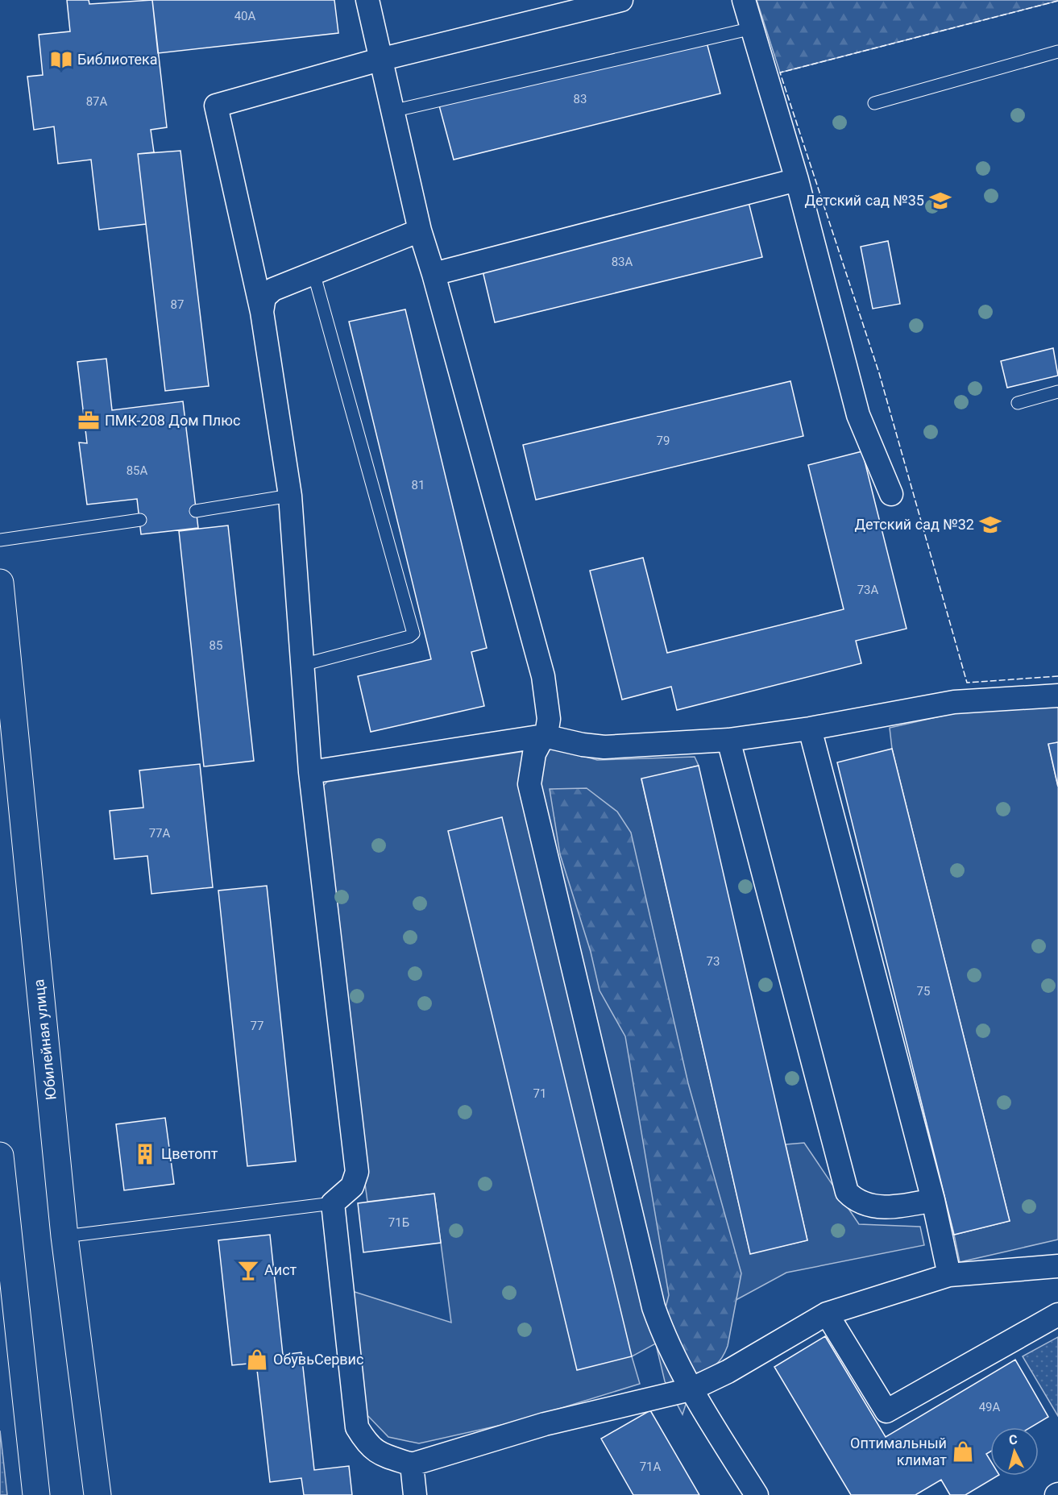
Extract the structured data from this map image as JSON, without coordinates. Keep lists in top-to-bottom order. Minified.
{"streets":{"highway":["Юбилейная улица"]},"places":{"library":["Библиотека"],"school or university":["Детский сад №35","Детский сад №32"],"office":["ПМК-208 Дом Плюс"],"building":["Цветопт"],"bar":["Аист"],"shop":["ОбувьСервис","Оптимальный климат"]},"house_numbers":["40А","83","87А","83А","87","79","85А","81","73А","85","77А","73","75","77","71","71Б","49А","71А"],"north":"top"}
